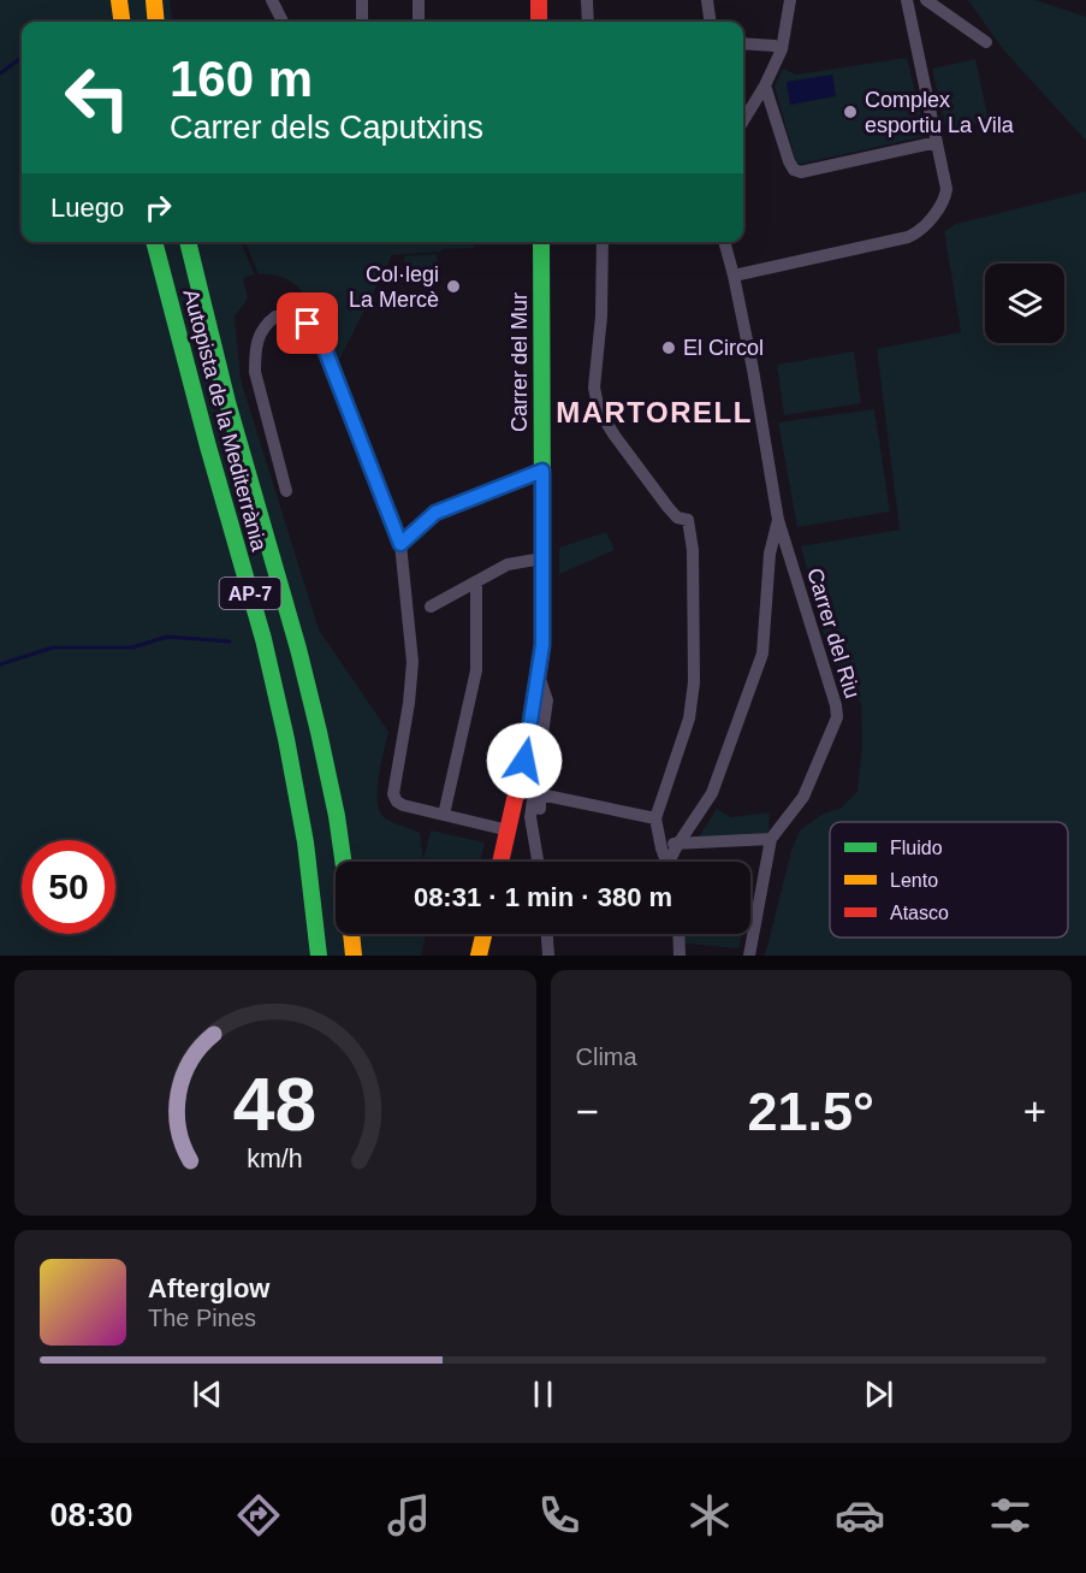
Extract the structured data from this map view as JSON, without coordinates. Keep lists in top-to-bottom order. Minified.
{"streets":{"main road":["Carrer del Mur","Autopista de la Mediterrània","AP-7"],"street":["Carrer del Riu"]},"districts":["MARTORELL"],"places":["Complex esportiu La Vila","Col·legi La Mercè","El Circol"],"legend":["Fluido","Lento","Atasco"],"page":{"turn":["160 m","Carrer dels Caputxins"],"then":"Luego","limit":"50","trip":"08:31 · 1 min · 380 m","tile":"Clima","heat":["−","21.5°","+"],"song":["Afterglow","The Pines"],"tabs":"08:30","gauge":["48","km/h"]}}
